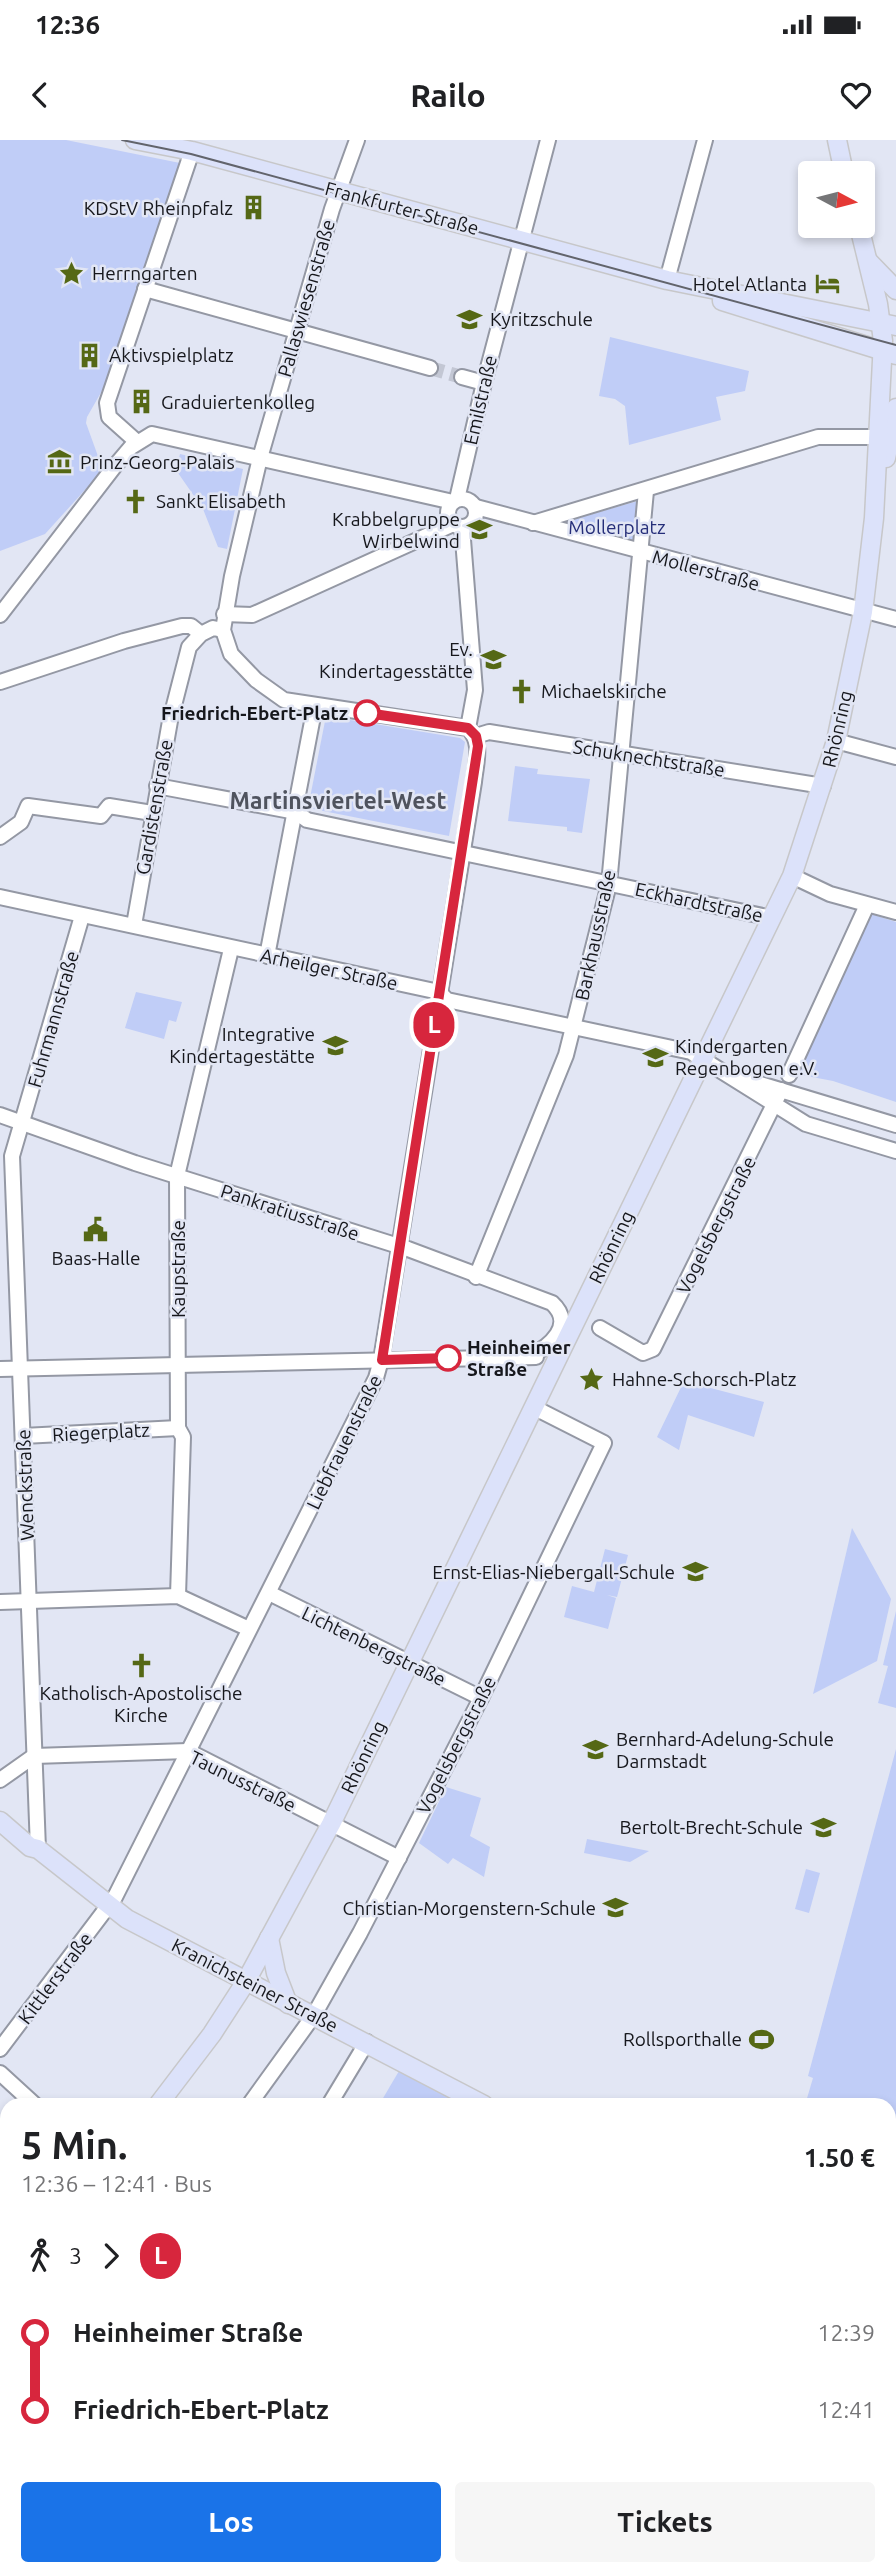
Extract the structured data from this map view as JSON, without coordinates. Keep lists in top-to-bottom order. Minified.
{"streets":{"main road":["Frankfurter Straße","Rhönring","Kranichsteiner Straße"],"street":["Pallaswiesenstraße","Emilstraße","Mollerstraße","Schuknechtstraße","Gardistenstraße","Eckhardtstraße","Barkhausstraße","Arheilger Straße","Fuhrmannstraße","Pankratiusstraße","Vogelsbergstraße","Kaupstraße","Riegerplatz","Liebfrauenstraße","Wenckstraße","Lichtenbergstraße","Taunusstraße","Kittlerstraße"]},"crossings":[["Frankfurter Straße","Pallaswiesenstraße"],["Frankfurter Straße","Emilstraße"],["Frankfurter Straße","Rhönring"],["Emilstraße","Mollerstraße"],["Mollerstraße","Rhönring"],["Mollerstraße","Barkhausstraße"],["Rhönring","Schuknechtstraße"],["Rhönring","Eckhardtstraße"],["Rhönring","Arheilger Straße"],["Rhönring","Vogelsbergstraße"],["Rhönring","Lichtenbergstraße"],["Rhönring","Taunusstraße"],["Rhönring","Kranichsteiner Straße"],["Schuknechtstraße","Barkhausstraße"],["Gardistenstraße","Arheilger Straße"],["Eckhardtstraße","Barkhausstraße"],["Eckhardtstraße","Liebfrauenstraße"],["Barkhausstraße","Arheilger Straße"],["Barkhausstraße","Pankratiusstraße"],["Arheilger Straße","Fuhrmannstraße"],["Arheilger Straße","Vogelsbergstraße"],["Arheilger Straße","Kaupstraße"],["Arheilger Straße","Liebfrauenstraße"],["Fuhrmannstraße","Pankratiusstraße"],["Fuhrmannstraße","Wenckstraße"],["Pankratiusstraße","Kaupstraße"],["Pankratiusstraße","Liebfrauenstraße"],["Pankratiusstraße","Wenckstraße"],["Vogelsbergstraße","Lichtenbergstraße"],["Vogelsbergstraße","Taunusstraße"],["Vogelsbergstraße","Kranichsteiner Straße"],["Kaupstraße","Riegerplatz"],["Riegerplatz","Wenckstraße"],["Liebfrauenstraße","Lichtenbergstraße"],["Liebfrauenstraße","Taunusstraße"],["Liebfrauenstraße","Kittlerstraße"],["Liebfrauenstraße","Kranichsteiner Straße"],["Wenckstraße","Taunusstraße"],["Wenckstraße","Kranichsteiner Straße"],["Kittlerstraße","Kranichsteiner Straße"]],"districts":["Martinsviertel-West"],"parks":["Mollerplatz"],"places":{"building":["KDStV Rheinpfalz","Aktivspielplatz","Graduiertenkolleg"],"place":["Herrngarten","Hahne-Schorsch-Platz"],"hotel":["Hotel Atlanta"],"school or university":["Kyritzschule","Krabbelgruppe Wirbelwind","Ev. Kindertagesstätte","Integrative Kindertagestätte","Kindergarten Regenbogen e.V.","Ernst-Elias-Niebergall-Schule","Bernhard-Adelung-Schule Darmstadt","Bertolt-Brecht-Schule","Christian-Morgenstern-Schule"],"museum":["Prinz-Georg-Palais"],"church":["Sankt Elisabeth","Michaelskirche","Katholisch-Apostolische Kirche"],"other":["Friedrich-Ebert-Platz","Heinheimer Straße"],"public building":["Baas-Halle"],"sports":["Rollsporthalle"]},"lines":["bus line L"],"north":"right","page":{"status":"12:36","header":"Railo","on_map":"L","heading":["5 Min.","12:36 – 12:41 · Bus","1.50 €"],"legs":["3","L"],"list":[{"name":"Heinheimer Straße","value":"12:39"},{"name":"Friedrich-Ebert-Platz","value":"12:41"}],"buttons":["Los","Tickets"]}}
